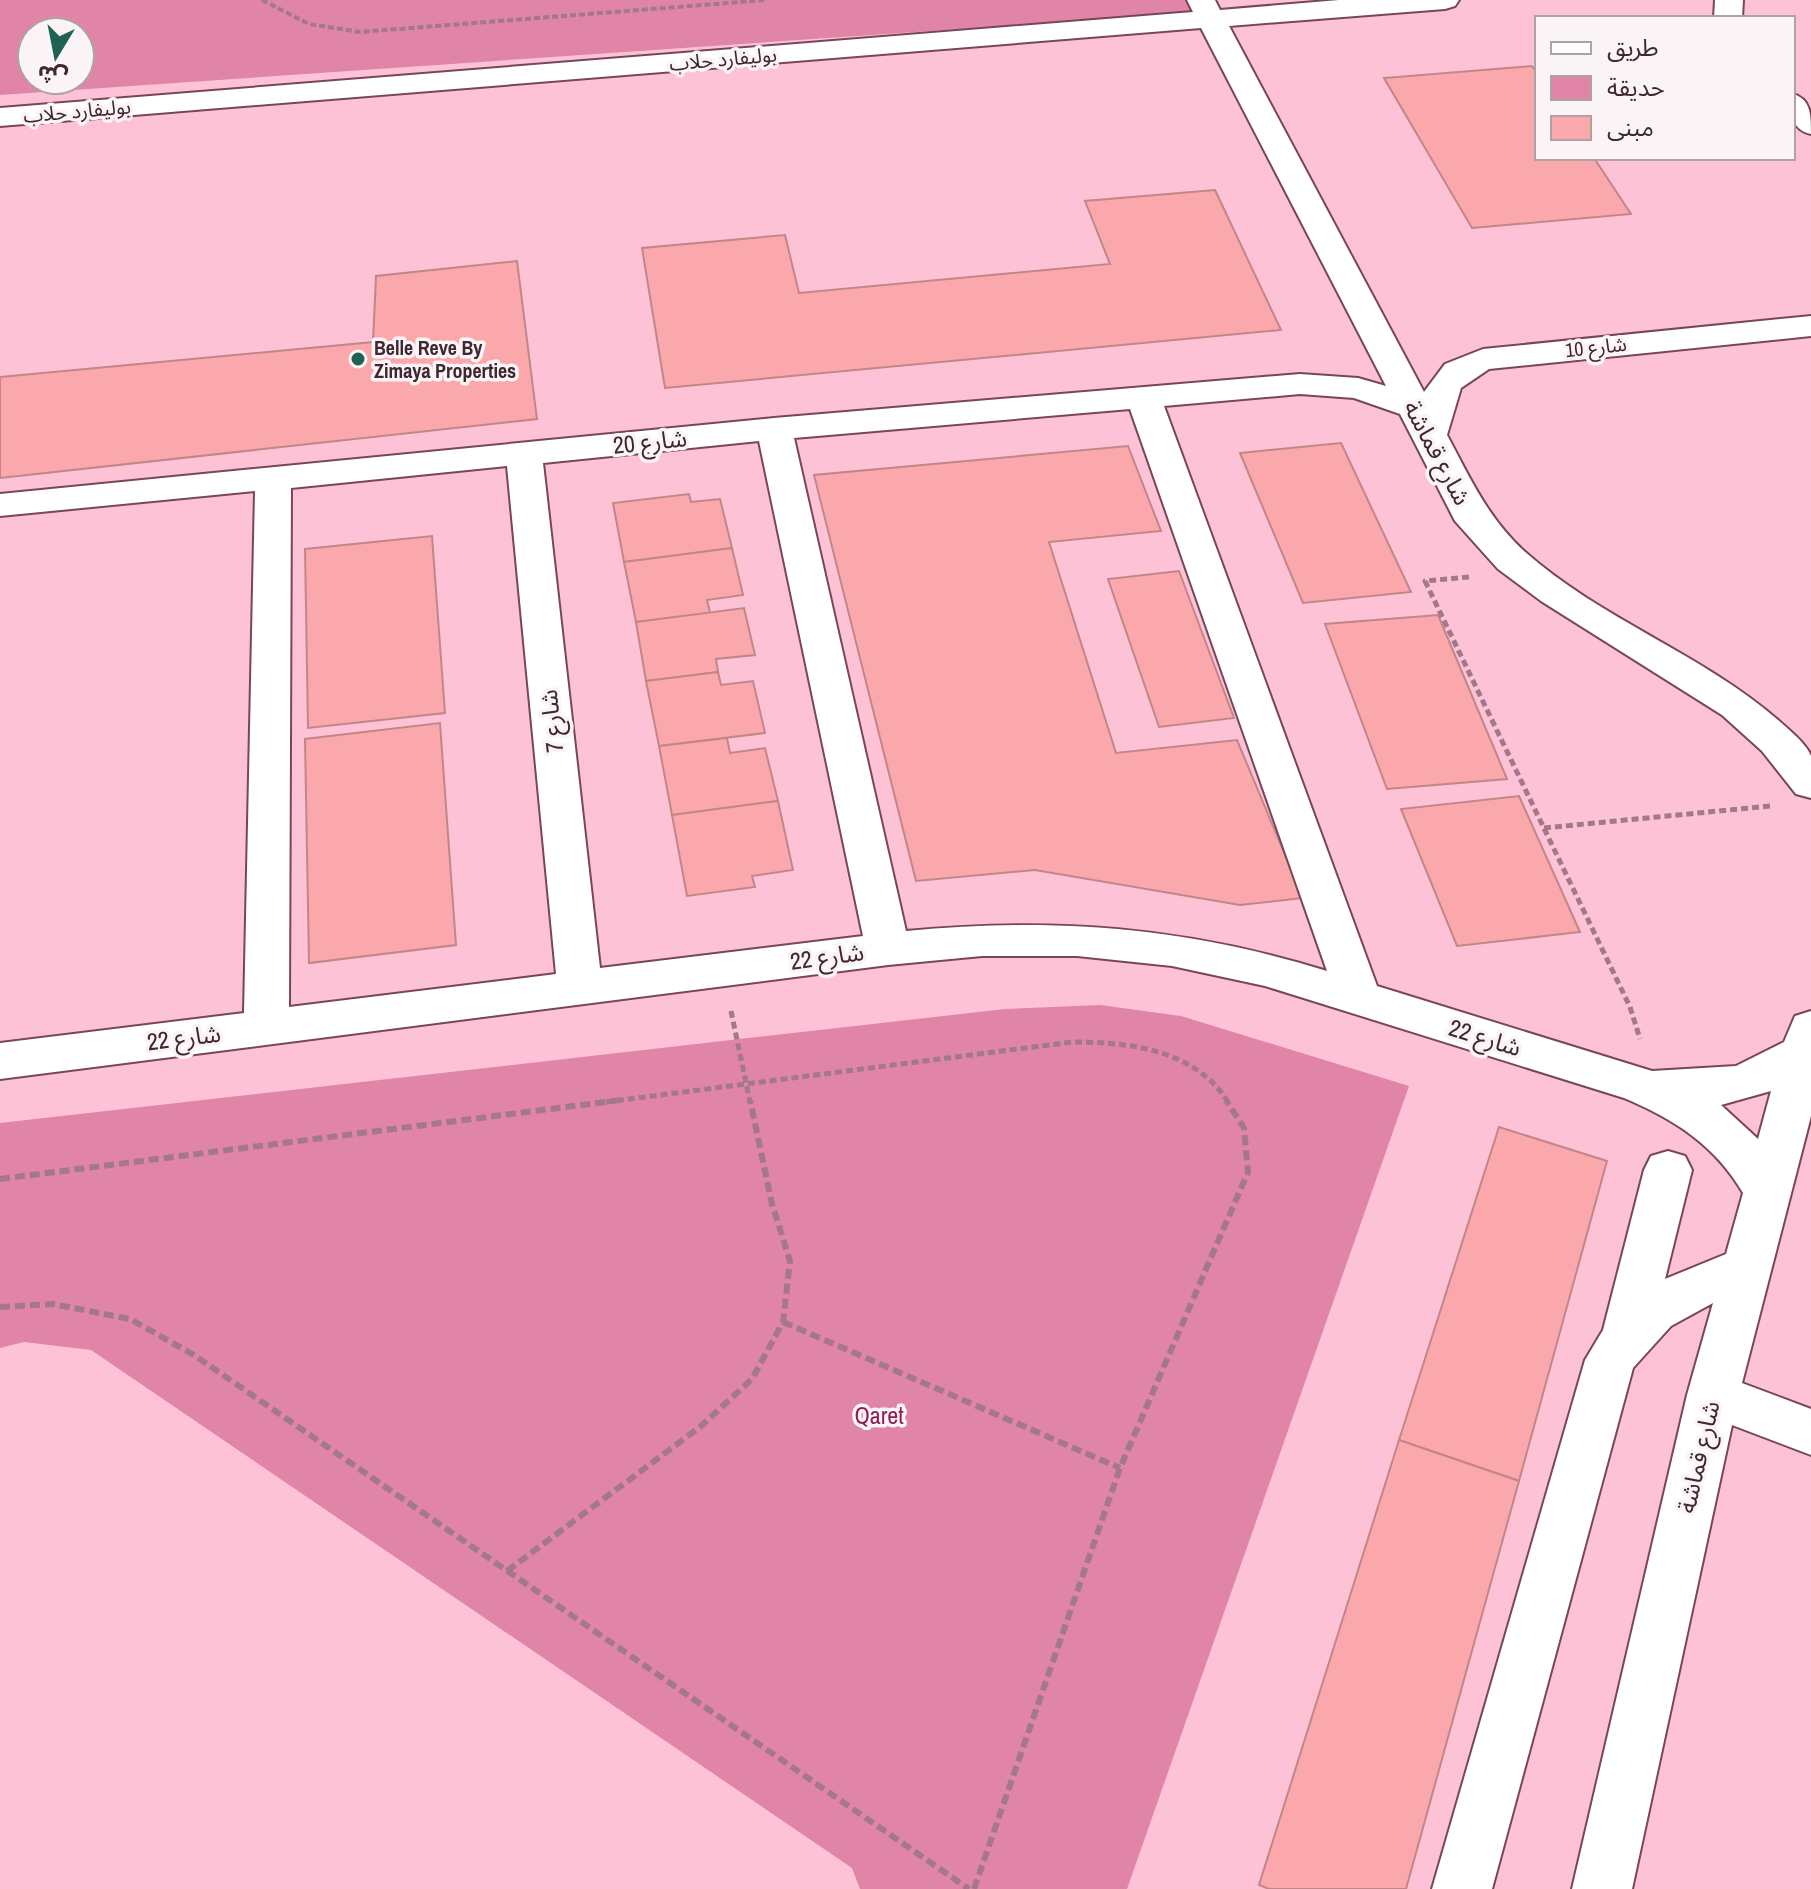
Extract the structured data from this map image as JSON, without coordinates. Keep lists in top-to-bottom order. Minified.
{"streets":{"street":["بوليفارد حلاب","شارع 10","شارع 20","شارع قماشة","شارع 7","شارع 22"]},"crossings":[["بوليفارد حلاب","شارع قماشة"],["شارع 10","شارع 20"],["شارع 10","شارع قماشة"],["شارع 20","شارع قماشة"],["شارع 20","شارع 7"],["شارع قماشة","شارع 22"],["شارع 7","شارع 22"]],"parks":["Qaret"],"places":["Belle Reve By Zimaya Properties"],"legend":["طريق","حديقة","مبنى"],"north":"bottom"}
